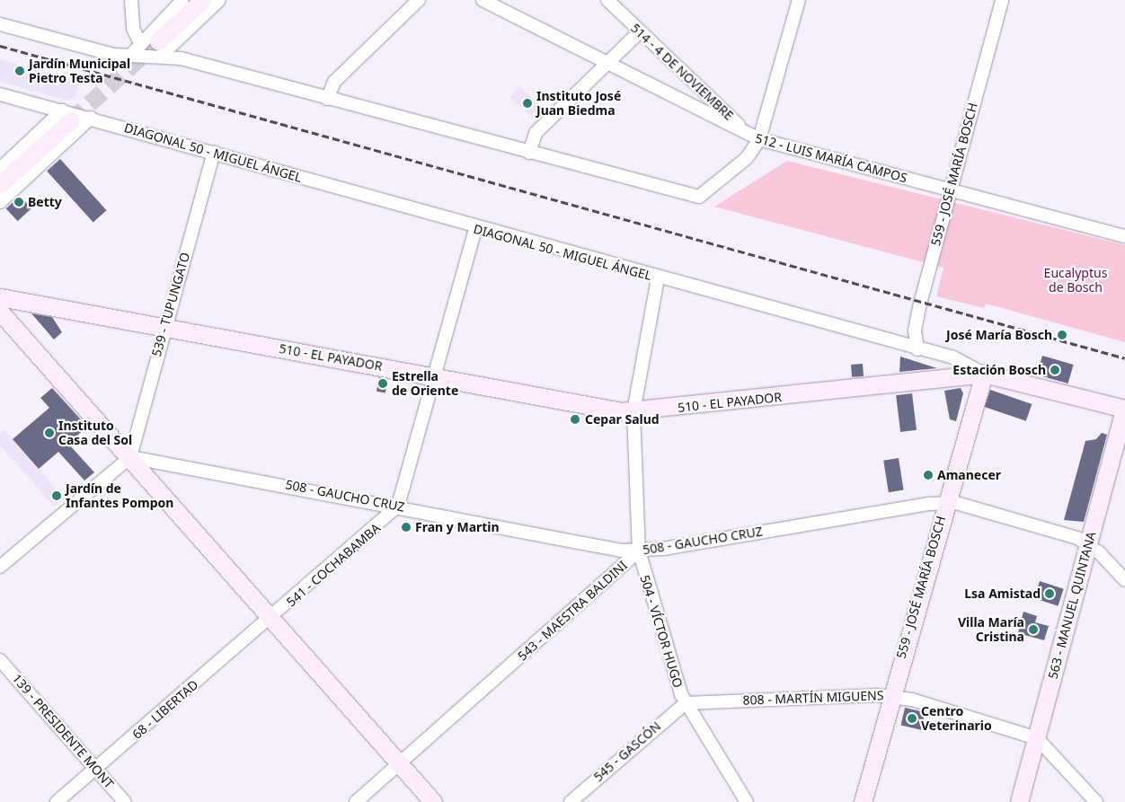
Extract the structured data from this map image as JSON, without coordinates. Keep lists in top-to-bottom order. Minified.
{"streets":{"street":["514 - 4 DE NOVIEMBRE","DIAGONAL 50 - MIGUEL ÁNGEL","512 - LUIS MARÍA CAMPOS","559 - JOSÉ MARÍA BOSCH","539 - TUPUNGATO","510 - EL PAYADOR","508 - GAUCHO CRUZ","541 - COCHABAMBA","563 - MANUEL QUINTANA","543 - MAESTRA BALDINI","504 - VÍCTOR HUGO","808 - MARTÍN MIGUENS","68 - LIBERTAD","139 - PRESIDENTE MONT","545 - GASCÓN"]},"crossings":[["514 - 4 DE NOVIEMBRE","512 - LUIS MARÍA CAMPOS"],["DIAGONAL 50 - MIGUEL ÁNGEL","559 - JOSÉ MARÍA BOSCH"],["DIAGONAL 50 - MIGUEL ÁNGEL","539 - TUPUNGATO"],["DIAGONAL 50 - MIGUEL ÁNGEL","510 - EL PAYADOR"],["DIAGONAL 50 - MIGUEL ÁNGEL","563 - MANUEL QUINTANA"],["512 - LUIS MARÍA CAMPOS","559 - JOSÉ MARÍA BOSCH"],["559 - JOSÉ MARÍA BOSCH","510 - EL PAYADOR"],["559 - JOSÉ MARÍA BOSCH","508 - GAUCHO CRUZ"],["559 - JOSÉ MARÍA BOSCH","808 - MARTÍN MIGUENS"],["539 - TUPUNGATO","510 - EL PAYADOR"],["539 - TUPUNGATO","508 - GAUCHO CRUZ"],["508 - GAUCHO CRUZ","541 - COCHABAMBA"],["508 - GAUCHO CRUZ","563 - MANUEL QUINTANA"],["508 - GAUCHO CRUZ","543 - MAESTRA BALDINI"],["508 - GAUCHO CRUZ","504 - VÍCTOR HUGO"],["541 - COCHABAMBA","68 - LIBERTAD"],["563 - MANUEL QUINTANA","808 - MARTÍN MIGUENS"],["543 - MAESTRA BALDINI","504 - VÍCTOR HUGO"],["504 - VÍCTOR HUGO","808 - MARTÍN MIGUENS"],["504 - VÍCTOR HUGO","545 - GASCÓN"],["808 - MARTÍN MIGUENS","545 - GASCÓN"],["68 - LIBERTAD","139 - PRESIDENTE MONT"]],"parks":["Eucalyptus de Bosch"],"places":["Jardín Municipal Pietro Testa","Instituto José Juan Biedma","Betty","José María Bosch","Estación Bosch","Estrella de Oriente","Cepar Salud","Instituto Casa del Sol","Amanecer","Jardín de Infantes Pompon","Fran y Martin","Lsa Amistad","Villa María Cristina","Centro Veterinario"]}
